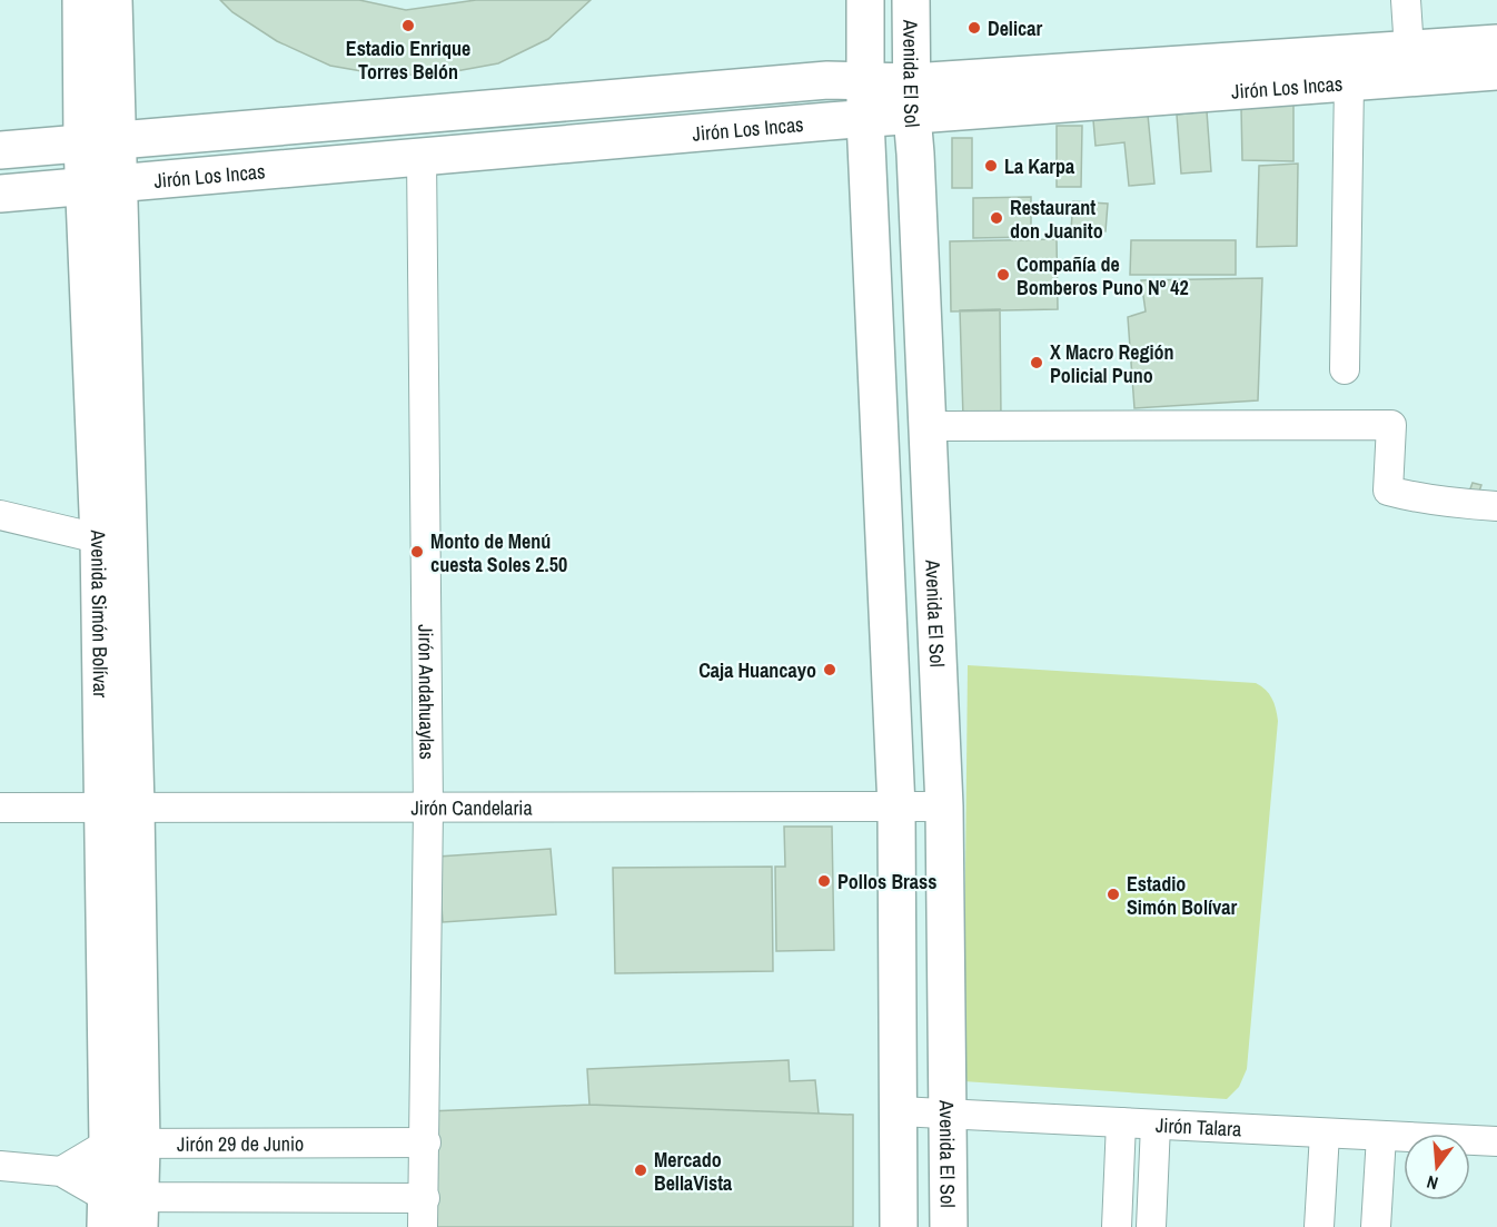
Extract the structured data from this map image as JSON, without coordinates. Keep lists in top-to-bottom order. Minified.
{"streets":{"street":["Avenida El Sol","Jirón Los Incas","Avenida Simón Bolívar","Jirón Andahuaylas","Jirón Candelaria","Jirón Talara","Jirón 29 de Junio"]},"crossings":[["Avenida El Sol","Jirón Los Incas"],["Avenida El Sol","Jirón Candelaria"],["Avenida El Sol","Jirón Talara"],["Jirón Los Incas","Avenida Simón Bolívar"],["Jirón Los Incas","Jirón Andahuaylas"],["Avenida Simón Bolívar","Jirón Candelaria"],["Avenida Simón Bolívar","Jirón 29 de Junio"],["Jirón Andahuaylas","Jirón Candelaria"],["Jirón Andahuaylas","Jirón 29 de Junio"]],"places":["Estadio Enrique Torres Belón","Delicar","La Karpa","Restaurant don Juanito","Compañía de Bomberos Puno Nº 42","X Macro Región Policial Puno","Monto de Menú cuesta Soles 2.50","Caja Huancayo","Pollos Brass","Estadio Simón Bolívar","Mercado BellaVista"],"north":"bottom"}
